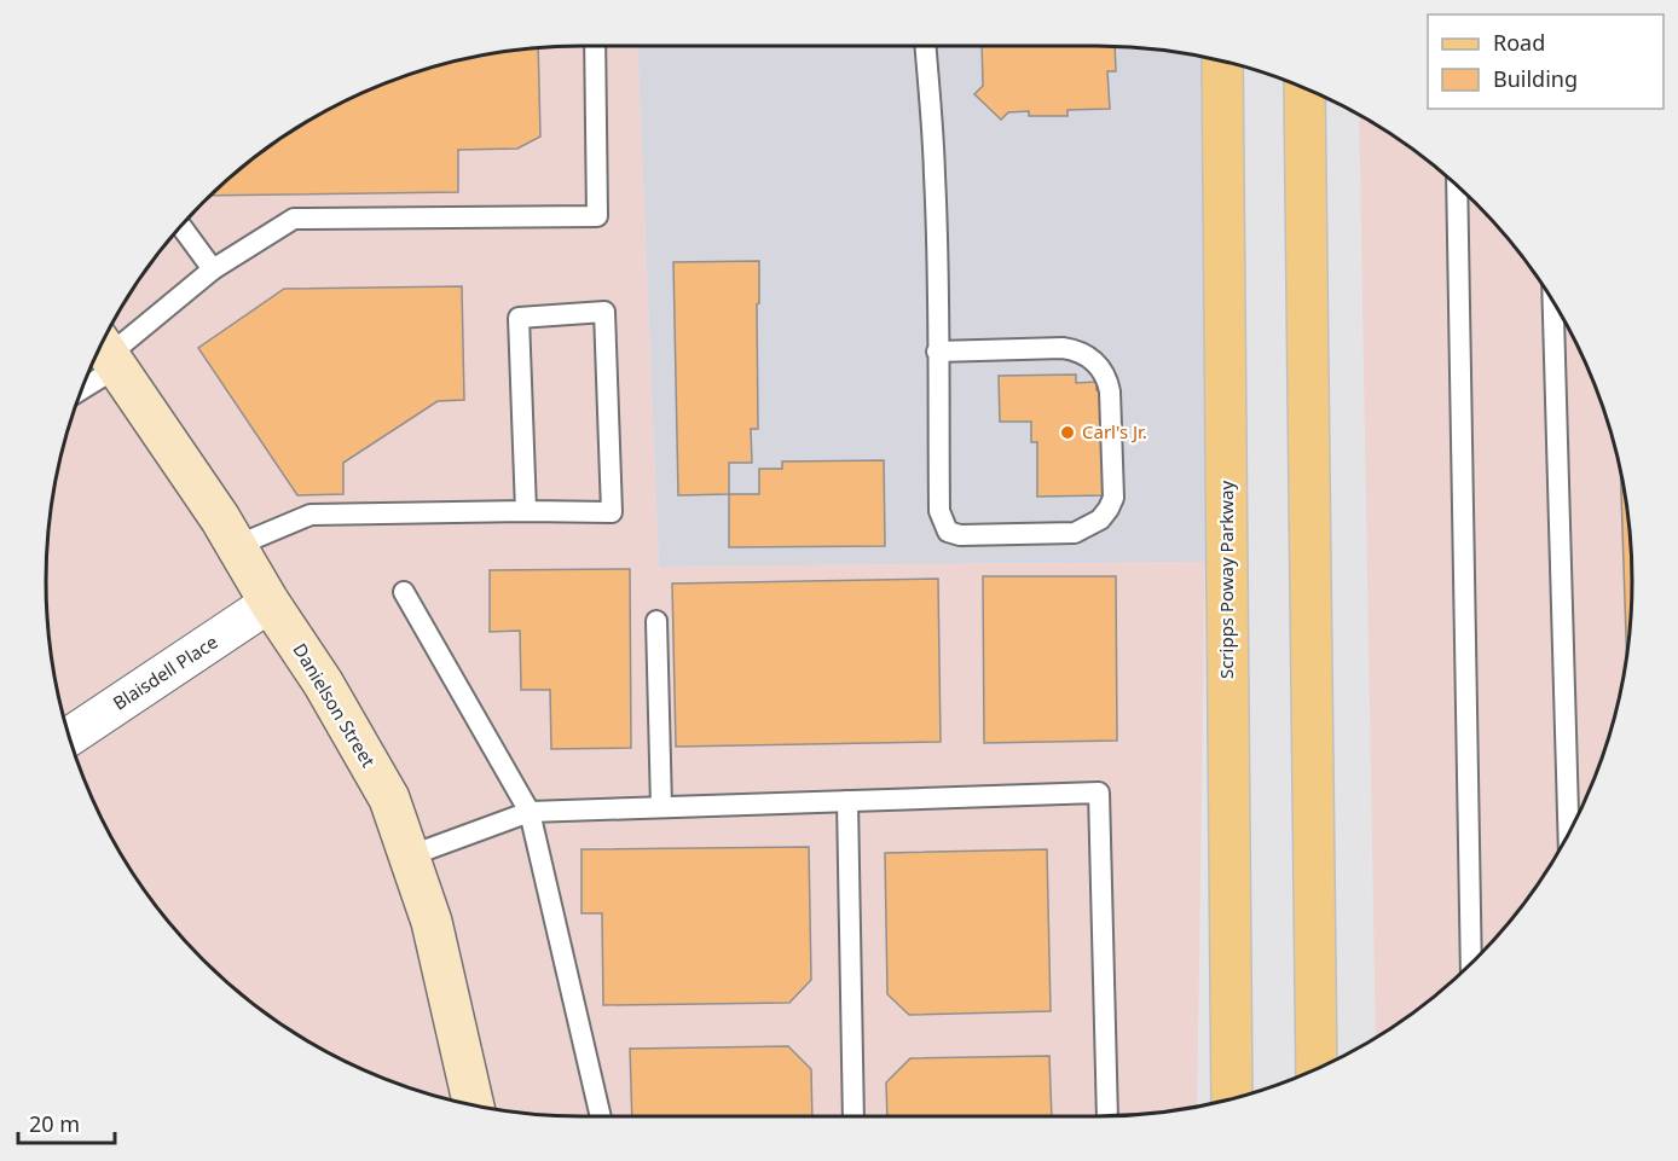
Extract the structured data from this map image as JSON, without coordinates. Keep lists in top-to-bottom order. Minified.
{"streets":{"main road":["Scripps Poway Parkway"],"street":["Blaisdell Place","Danielson Street"]},"crossings":[["Blaisdell Place","Danielson Street"]],"places":["Carl's Jr."],"legend":["Road","Building"],"scale_bar":"20 m"}
